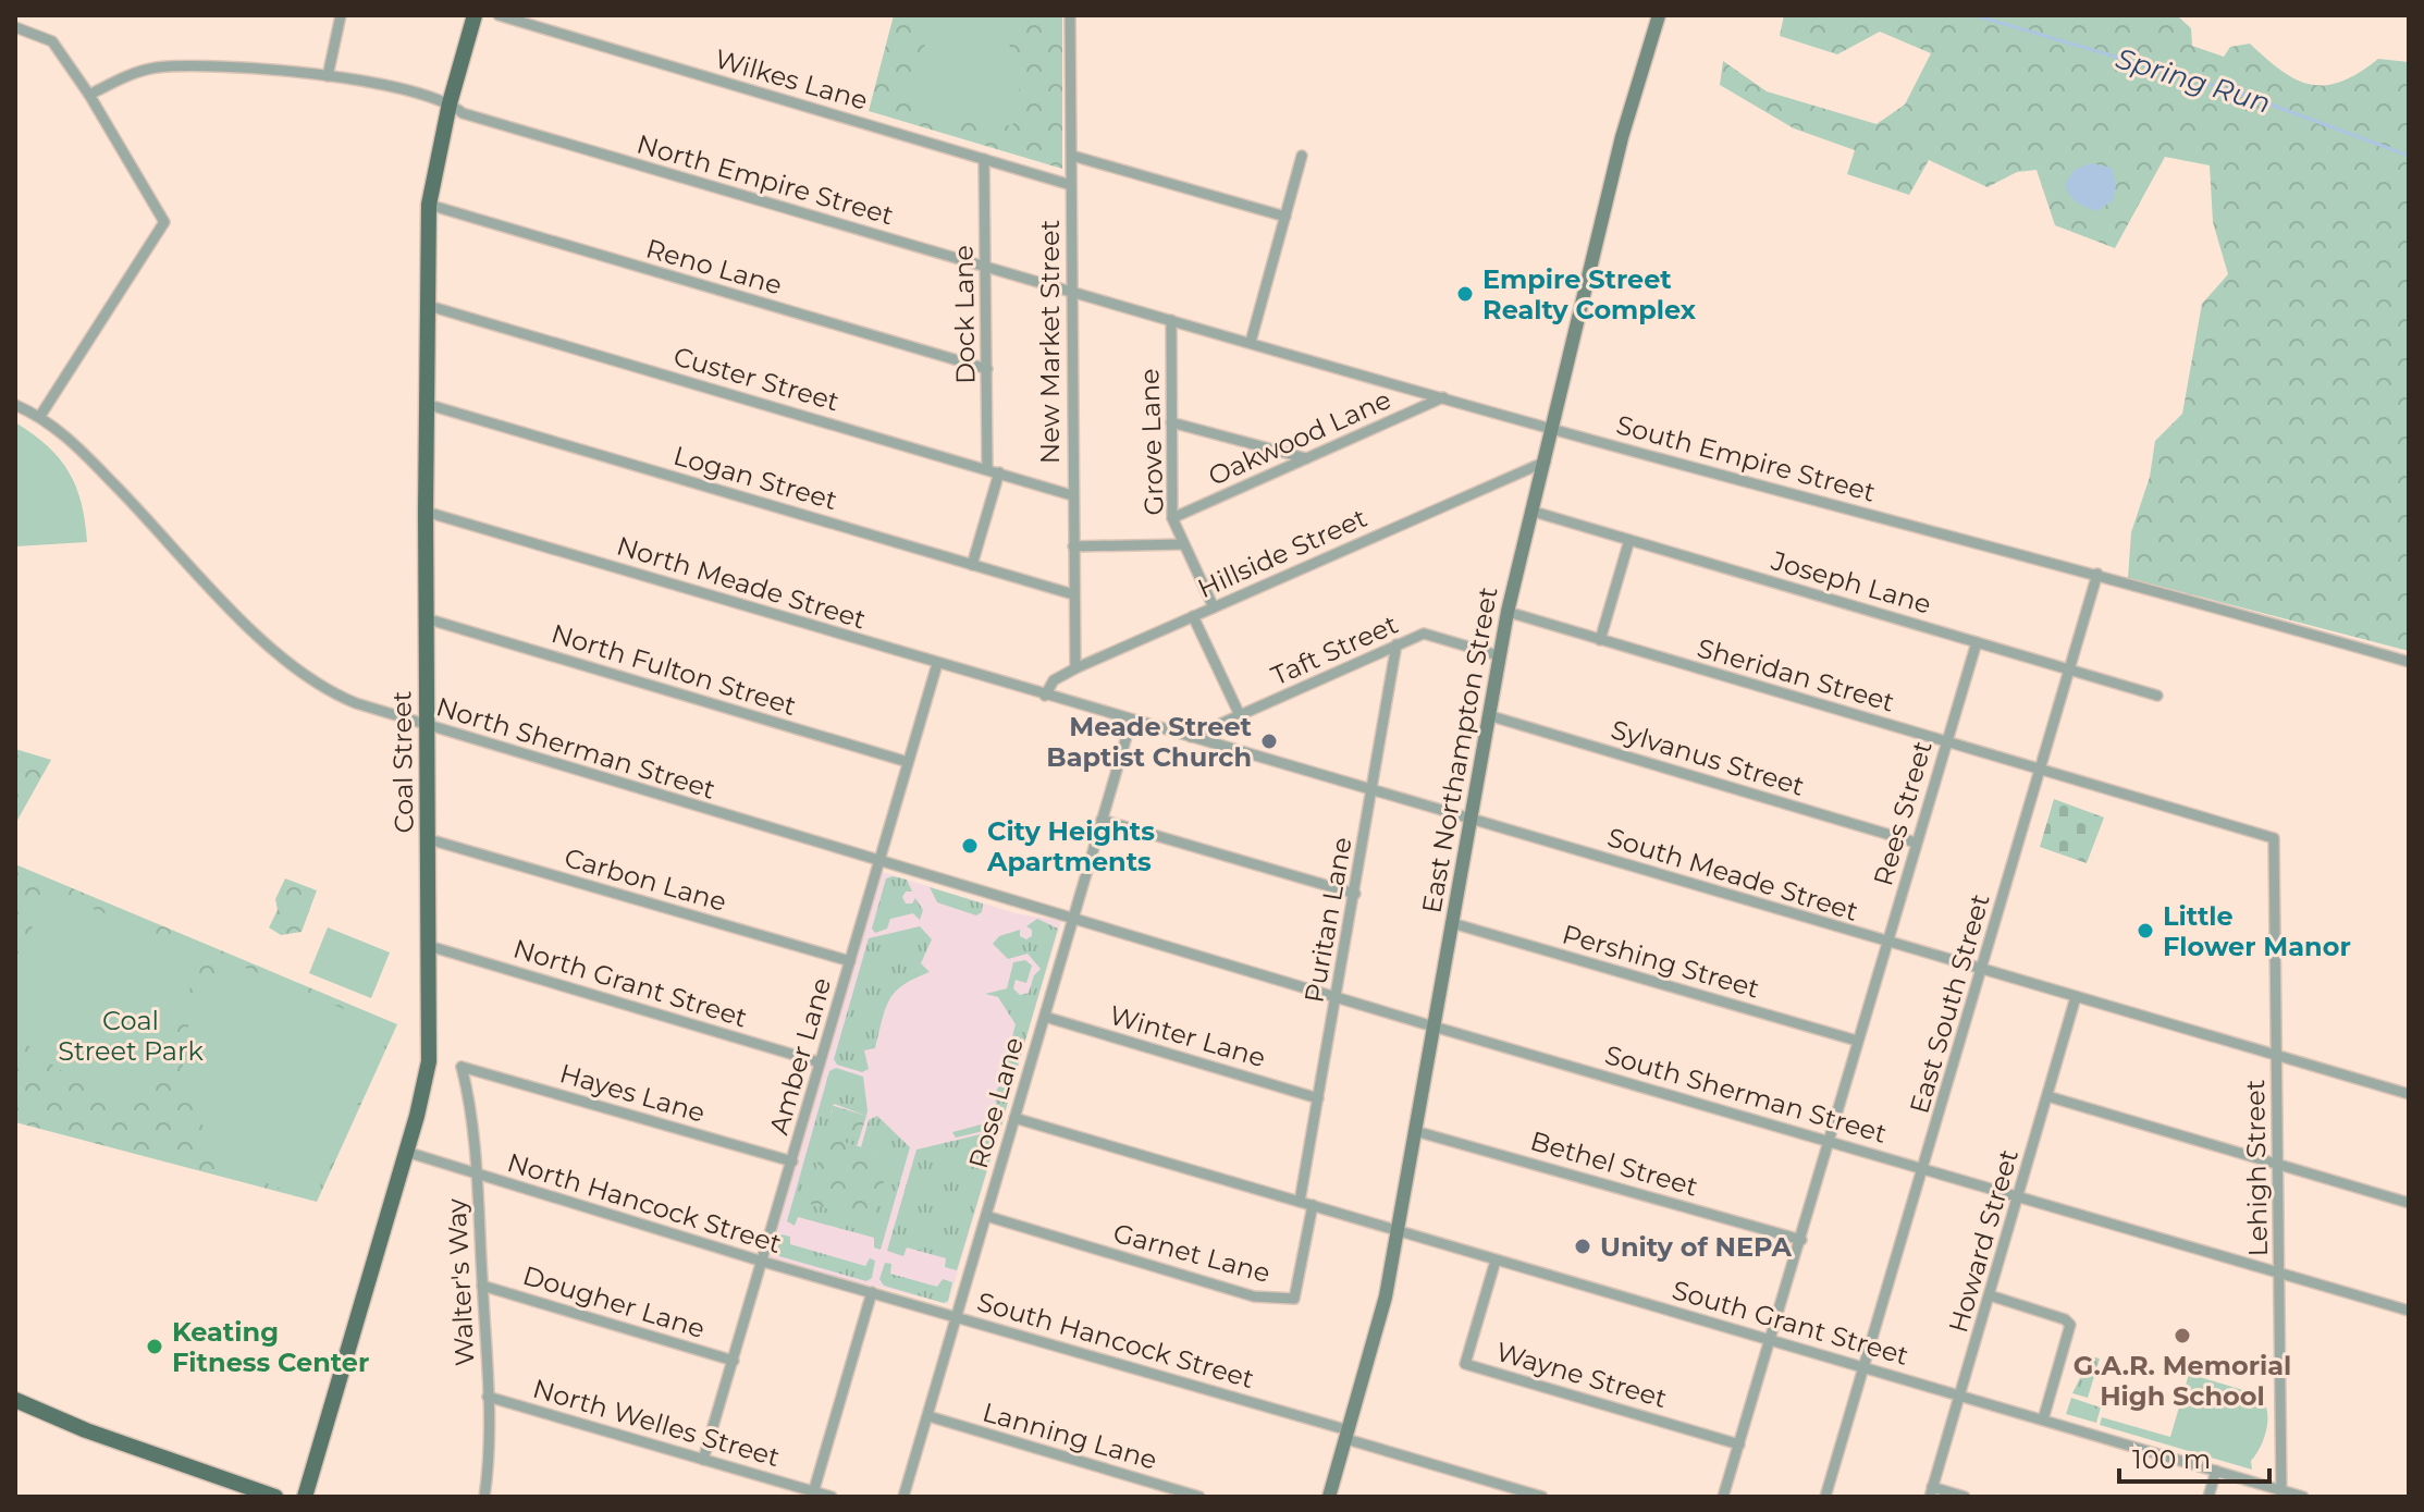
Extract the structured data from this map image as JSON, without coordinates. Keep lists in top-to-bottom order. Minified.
{"streets":{"main road":["East Northampton Street","Coal Street"],"street":["Wilkes Lane","North Empire Street","Reno Lane","Dock Lane","New Market Street","Custer Street","Oakwood Lane","Grove Lane","South Empire Street","Logan Street","Hillside Street","North Meade Street","Joseph Lane","Taft Street","North Fulton Street","Sheridan Street","North Sherman Street","Sylvanus Street","Rees Street","South Meade Street","Carbon Lane","Puritan Lane","Pershing Street","North Grant Street","East South Street","Winter Lane","Amber Lane","Hayes Lane","South Sherman Street","Rose Lane","Bethel Street","Lehigh Street","North Hancock Street","Howard Street","Garnet Lane","Walter's Way","Dougher Lane","South Grant Street","South Hancock Street","Wayne Street","North Welles Street","Lanning Lane"]},"crossings":[["Wilkes Lane","Dock Lane"],["Wilkes Lane","New Market Street"],["North Empire Street","Dock Lane"],["North Empire Street","New Market Street"],["North Empire Street","South Empire Street"],["North Empire Street","Coal Street"],["Reno Lane","Dock Lane"],["Reno Lane","Coal Street"],["Dock Lane","Custer Street"],["New Market Street","Custer Street"],["New Market Street","South Empire Street"],["New Market Street","Logan Street"],["New Market Street","Hillside Street"],["Custer Street","Coal Street"],["Oakwood Lane","Grove Lane"],["Oakwood Lane","South Empire Street"],["Grove Lane","South Empire Street"],["Grove Lane","Hillside Street"],["South Empire Street","East Northampton Street"],["South Empire Street","East South Street"],["Logan Street","Coal Street"],["Hillside Street","North Meade Street"],["Hillside Street","East Northampton Street"],["Hillside Street","South Meade Street"],["North Meade Street","Coal Street"],["North Meade Street","South Meade Street"],["North Meade Street","Amber Lane"],["Joseph Lane","East Northampton Street"],["Joseph Lane","Rees Street"],["Joseph Lane","East South Street"],["Taft Street","East Northampton Street"],["Taft Street","South Meade Street"],["Taft Street","Puritan Lane"],["North Fulton Street","Coal Street"],["North Fulton Street","Amber Lane"],["Sheridan Street","East Northampton Street"],["Sheridan Street","Rees Street"],["Sheridan Street","East South Street"],["Sheridan Street","Lehigh Street"],["North Sherman Street","Coal Street"],["North Sherman Street","Amber Lane"],["North Sherman Street","South Sherman Street"],["North Sherman Street","Rose Lane"],["East Northampton Street","Sylvanus Street"],["East Northampton Street","South Meade Street"],["East Northampton Street","Pershing Street"],["East Northampton Street","South Sherman Street"],["East Northampton Street","Bethel Street"],["East Northampton Street","South Grant Street"],["East Northampton Street","South Hancock Street"],["Sylvanus Street","Rees Street"],["Coal Street","Carbon Lane"],["Coal Street","North Grant Street"],["Coal Street","North Hancock Street"],["Rees Street","South Meade Street"],["Rees Street","Pershing Street"],["Rees Street","South Sherman Street"],["Rees Street","Bethel Street"],["Rees Street","South Grant Street"],["Rees Street","Wayne Street"],["South Meade Street","Puritan Lane"],["South Meade Street","East South Street"],["South Meade Street","Rose Lane"],["South Meade Street","Lehigh Street"],["South Meade Street","Howard Street"],["Carbon Lane","Amber Lane"],["Puritan Lane","Winter Lane"],["Puritan Lane","South Sherman Street"],["Puritan Lane","South Grant Street"],["North Grant Street","Amber Lane"],["East South Street","South Sherman Street"],["East South Street","South Grant Street"],["Winter Lane","Rose Lane"],["Amber Lane","Hayes Lane"],["Amber Lane","North Hancock Street"],["Amber Lane","Dougher Lane"],["Amber Lane","North Welles Street"],["Hayes Lane","Walter's Way"],["South Sherman Street","Rose Lane"],["South Sherman Street","Lehigh Street"],["South Sherman Street","Howard Street"],["Rose Lane","Garnet Lane"],["Rose Lane","South Grant Street"],["Rose Lane","South Hancock Street"],["Rose Lane","Lanning Lane"],["Lehigh Street","South Grant Street"],["North Hancock Street","Walter's Way"],["North Hancock Street","South Hancock Street"],["Howard Street","South Grant Street"],["Garnet Lane","South Grant Street"],["Walter's Way","Dougher Lane"],["Walter's Way","North Welles Street"],["South Grant Street","Wayne Street"]],"water":["Spring Run"],"parks":["Coal Street Park"],"places":["Empire Street Realty Complex","Meade Street Baptist Church","City Heights Apartments","Little Flower Manor","Unity of NEPA","G.A.R. Memorial High School","Keating Fitness Center"],"scale_bar":"100 m"}
